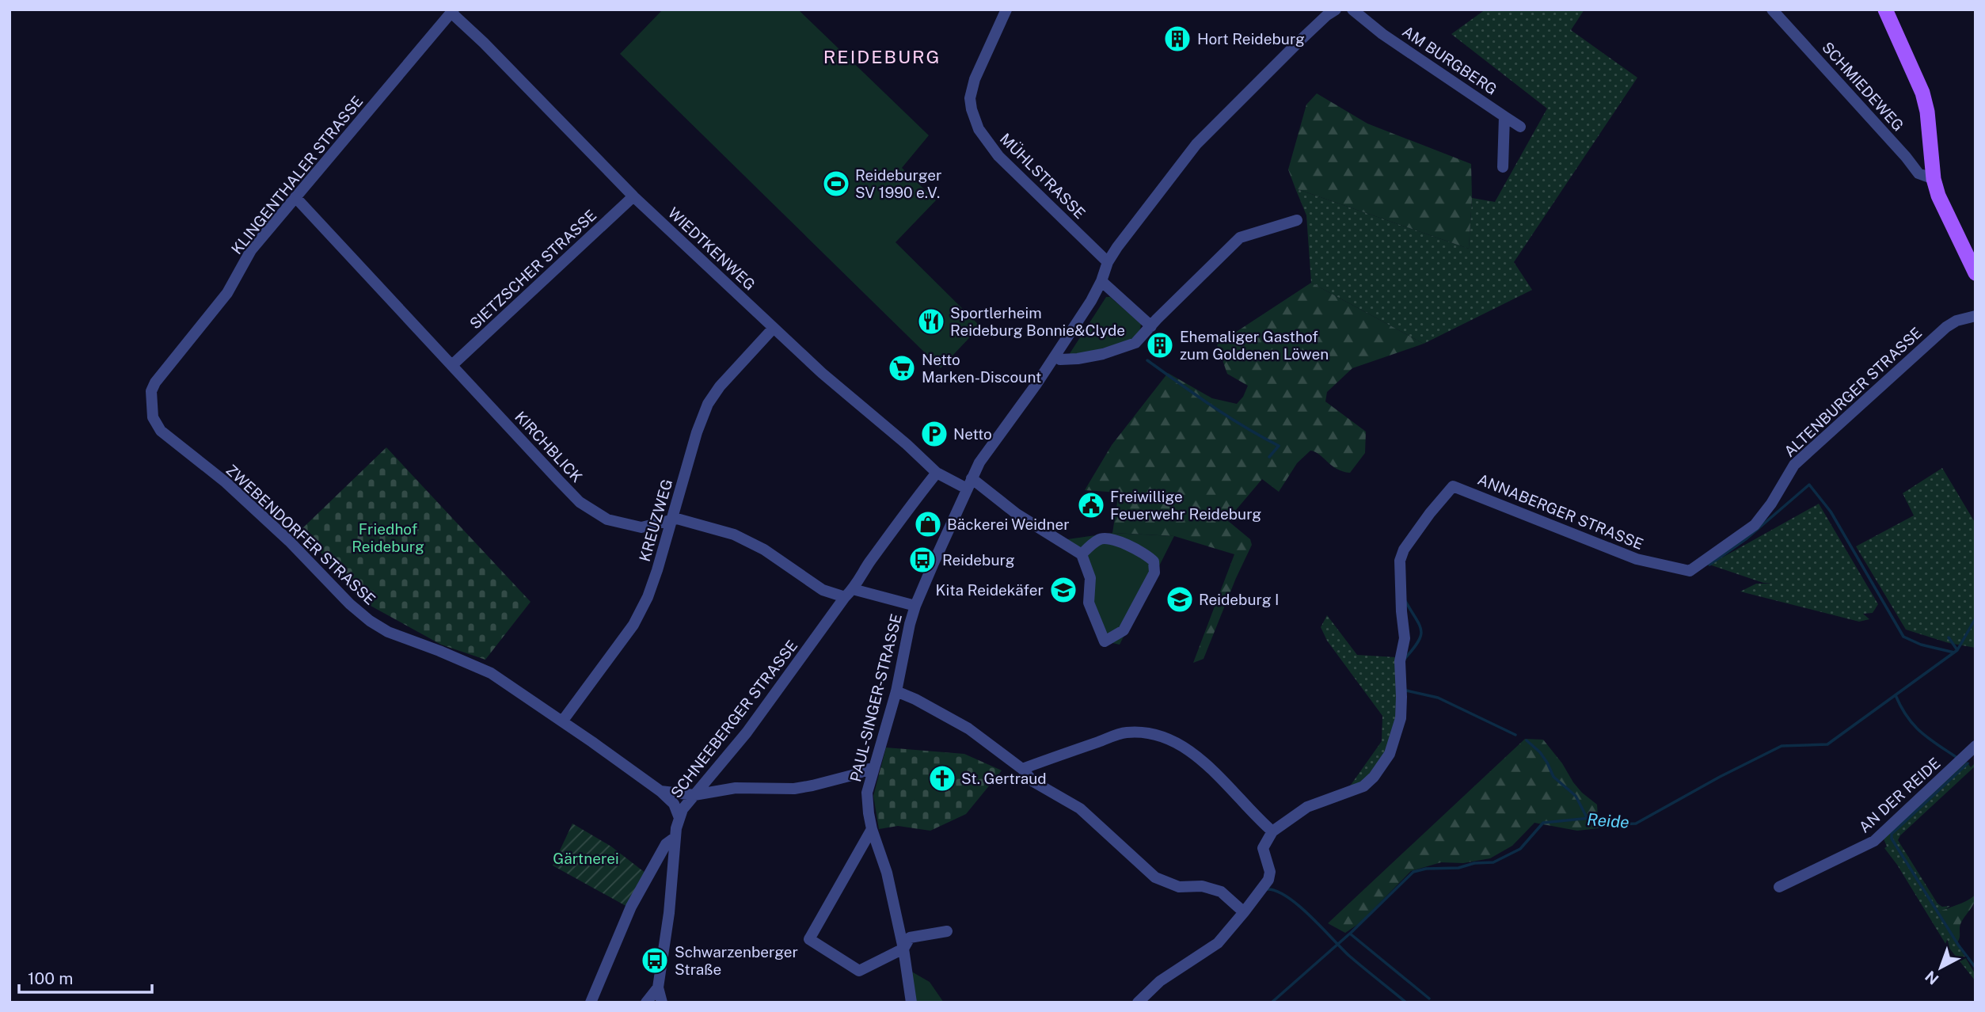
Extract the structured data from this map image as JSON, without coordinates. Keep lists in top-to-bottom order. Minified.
{"streets":{"street":["AM BURGBERG","SCHMIEDEWEG","KLINGENTHALER STRASSE","MÜHLSTRASSE","WIEDTKENWEG","SIETZSCHER STRASSE","ALTENBURGER STRASSE","KIRCHBLICK","ANNABERGER STRASSE","KREUZWEG","ZWEBENDORFER STRASSE","PAUL-SINGER-STRASSE","SCHNEEBERGER STRASSE","AN DER REIDE"]},"crossings":[["KLINGENTHALER STRASSE","WIEDTKENWEG"],["KLINGENTHALER STRASSE","KIRCHBLICK"],["KLINGENTHALER STRASSE","ZWEBENDORFER STRASSE"],["MÜHLSTRASSE","PAUL-SINGER-STRASSE"],["WIEDTKENWEG","SIETZSCHER STRASSE"],["WIEDTKENWEG","KREUZWEG"],["WIEDTKENWEG","PAUL-SINGER-STRASSE"],["WIEDTKENWEG","SCHNEEBERGER STRASSE"],["SIETZSCHER STRASSE","KIRCHBLICK"],["ALTENBURGER STRASSE","ANNABERGER STRASSE"],["KIRCHBLICK","KREUZWEG"],["KIRCHBLICK","PAUL-SINGER-STRASSE"],["KIRCHBLICK","SCHNEEBERGER STRASSE"],["KREUZWEG","ZWEBENDORFER STRASSE"],["ZWEBENDORFER STRASSE","PAUL-SINGER-STRASSE"],["ZWEBENDORFER STRASSE","SCHNEEBERGER STRASSE"],["PAUL-SINGER-STRASSE","SCHNEEBERGER STRASSE"]],"districts":["REIDEBURG"],"water":["Reide"],"parks":["Friedhof Reideburg","Gärtnerei"],"places":{"building":["Hort Reideburg","Ehemaliger Gasthof zum Goldenen Löwen"],"sports":["Reideburger SV 1990 e.V."],"restaurant":["Sportlerheim Reideburg Bonnie&Clyde"],"supermarket":["Netto Marken-Discount"],"parking":["Netto"],"public building":["Freiwillige Feuerwehr Reideburg"],"shop":["Bäckerei Weidner"],"bus stop":["Reideburg","Schwarzenberger Straße"],"school or university":["Kita Reidekäfer","Reideburg I"],"church":["St. Gertraud"]},"scale_bar":"100 m","north":"bottom left"}
